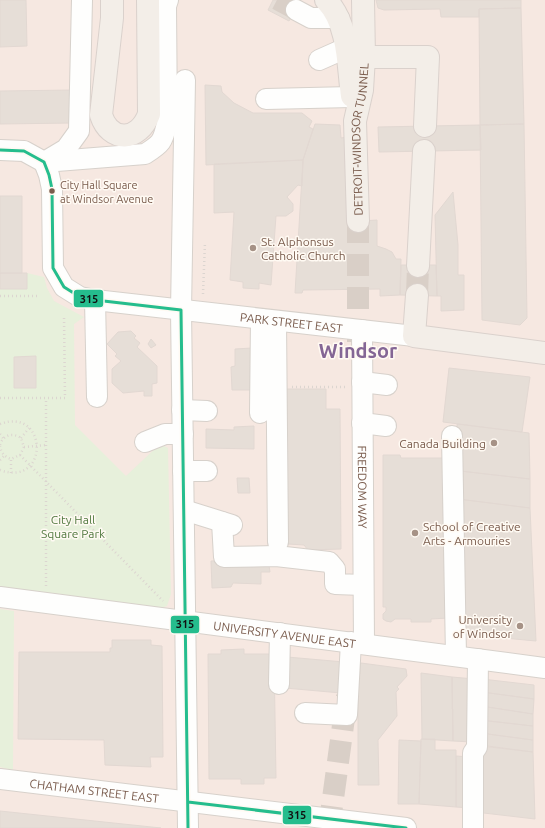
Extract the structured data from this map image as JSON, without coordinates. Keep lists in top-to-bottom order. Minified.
{"streets":{"main road":["DETROIT-WINDSOR TUNNEL","PARK STREET EAST"],"street":["FREEDOM WAY","UNIVERSITY AVENUE EAST","CHATHAM STREET EAST"]},"crossings":[["PARK STREET EAST","FREEDOM WAY"],["FREEDOM WAY","UNIVERSITY AVENUE EAST"]],"districts":["Windsor"],"parks":["City Hall Square Park"],"places":["City Hall Square at Windsor Avenue","St. Alphonsus Catholic Church","Canada Building","School of Creative Arts - Armouries","University of Windsor"],"lines":["transit line 315"]}
